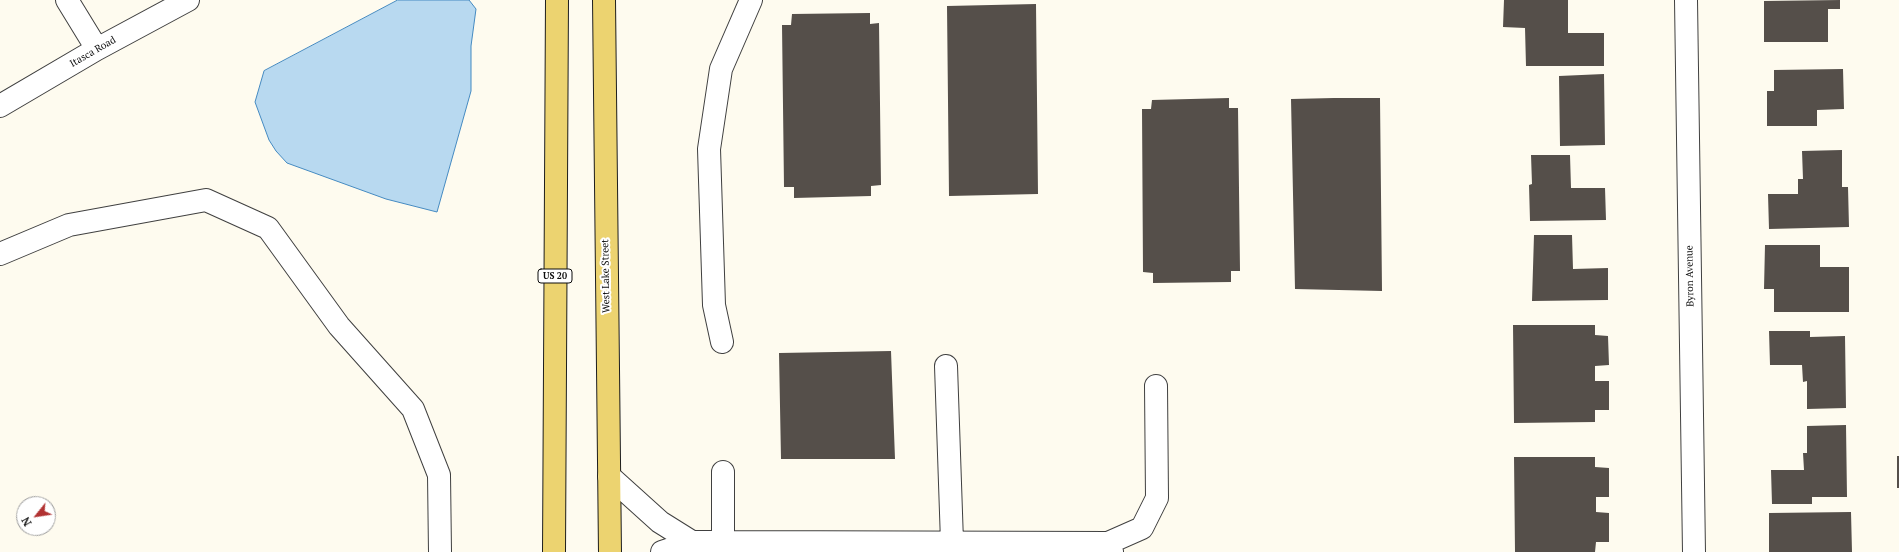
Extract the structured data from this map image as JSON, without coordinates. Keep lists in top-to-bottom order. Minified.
{"streets":{"main road":["US 20","West Lake Street"],"street":["Itasca Road","Byron Avenue"]},"north":"bottom left"}
